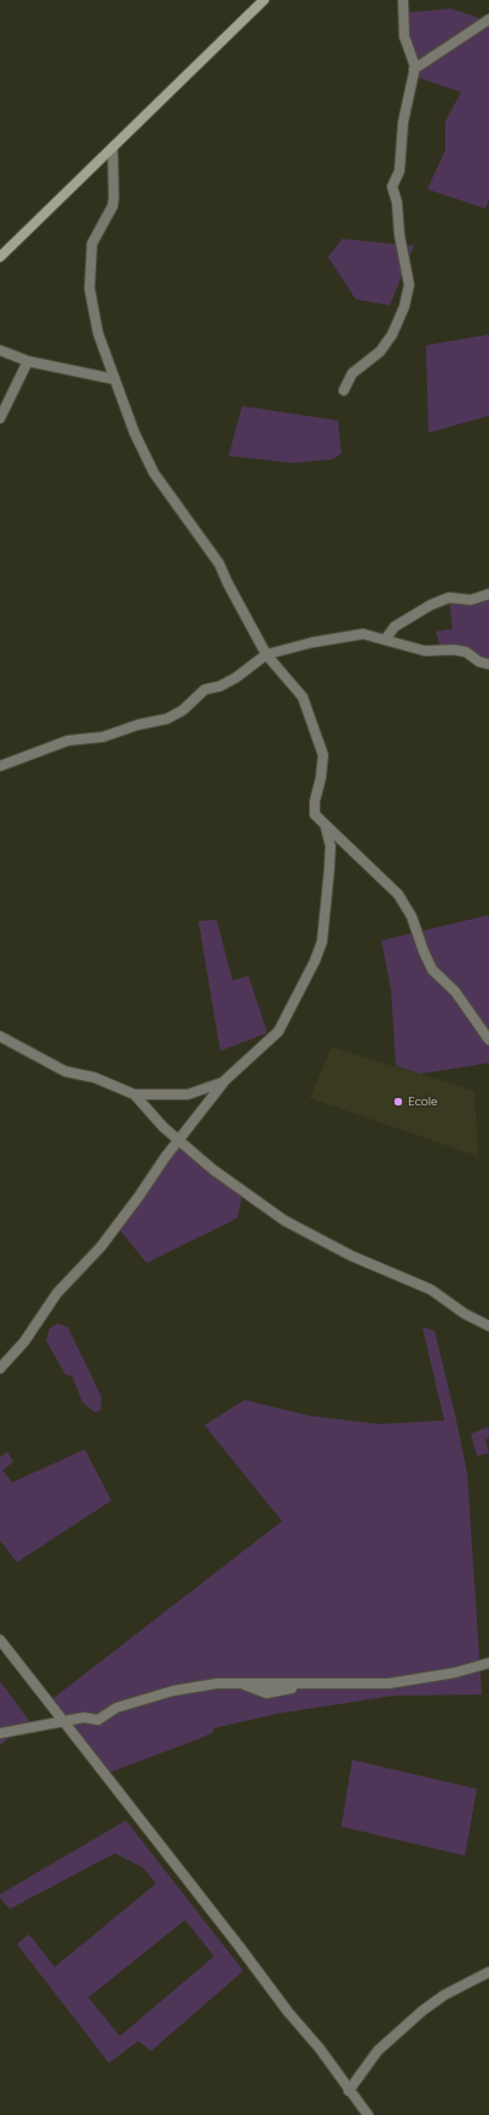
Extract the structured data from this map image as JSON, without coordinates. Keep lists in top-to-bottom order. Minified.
{"places":["Ecole"]}
